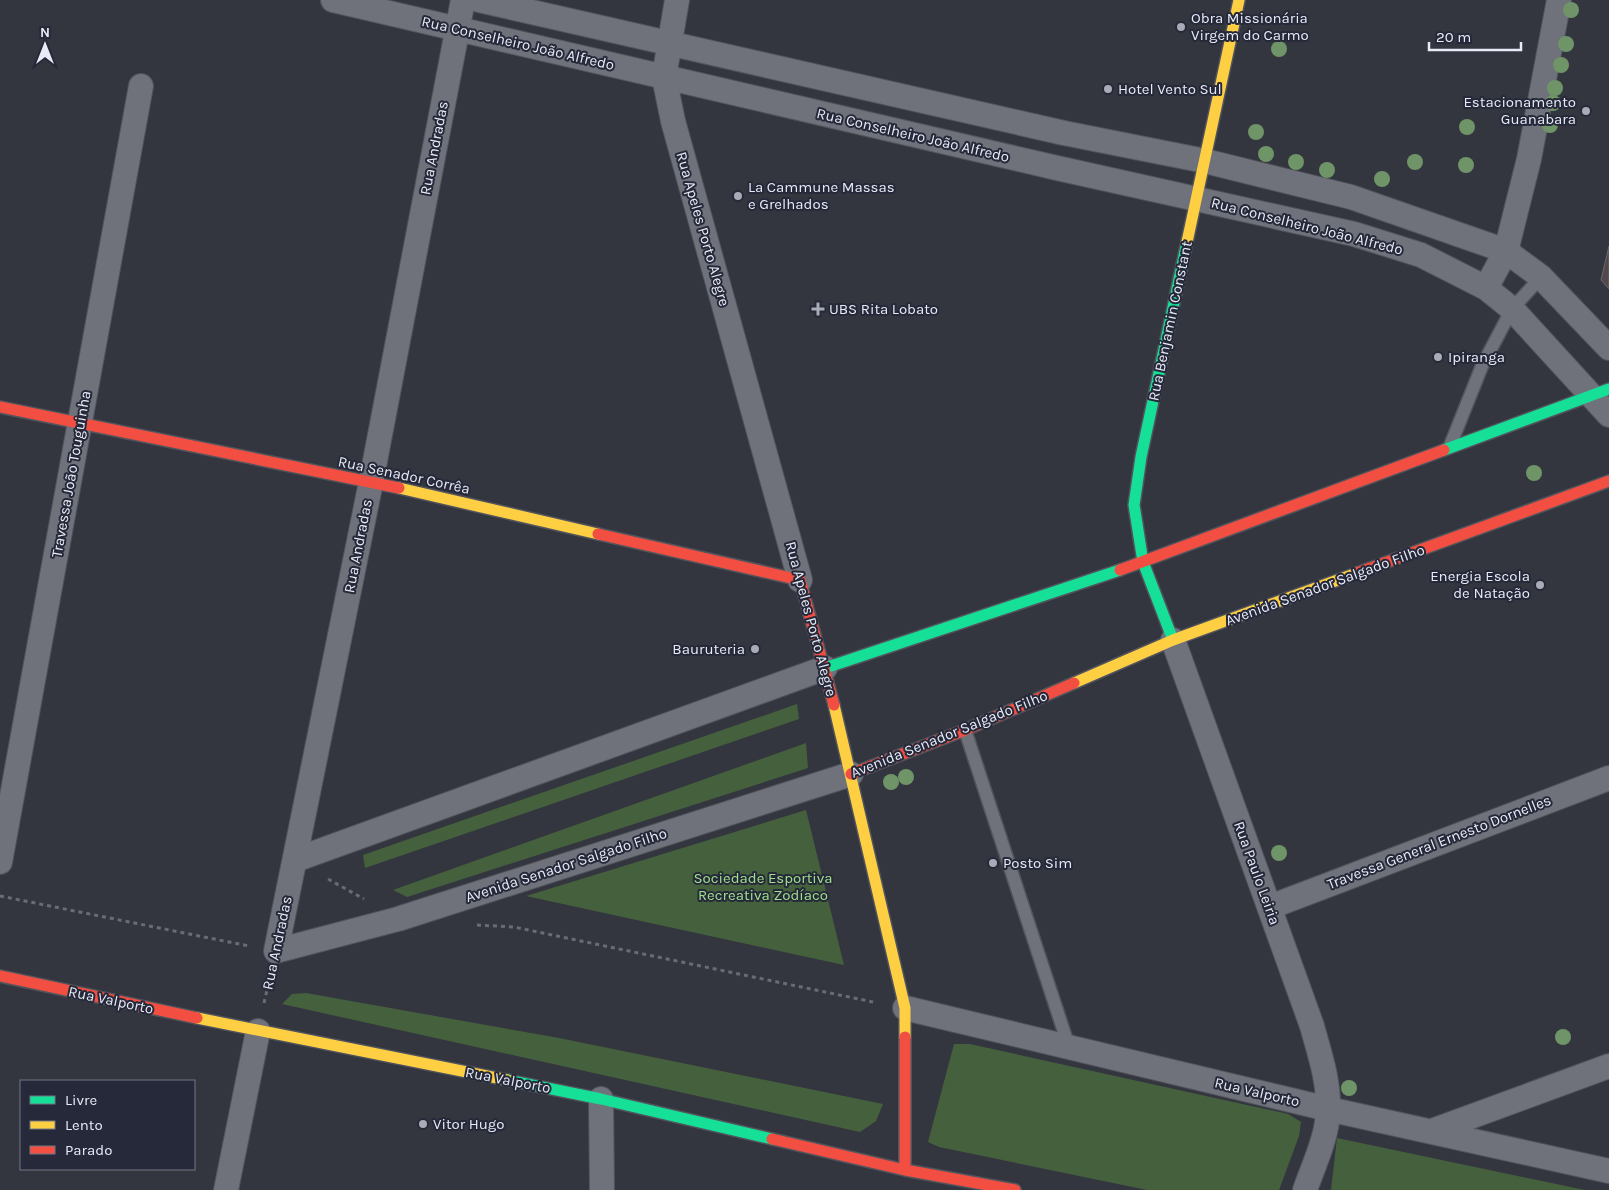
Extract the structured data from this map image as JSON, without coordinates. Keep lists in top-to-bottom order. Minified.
{"streets":{"main road":["Rua Apeles Porto Alegre","Rua Benjamin Constant","Rua Senador Corrêa","Avenida Senador Salgado Filho","Rua Valporto"],"street":["Rua Conselheiro João Alfredo","Rua Andradas","Travessa João Touguinha","Travessa General Ernesto Dornelles","Rua Paulo Leiria"]},"crossings":[["Rua Conselheiro João Alfredo","Rua Andradas"],["Rua Conselheiro João Alfredo","Rua Apeles Porto Alegre"],["Rua Conselheiro João Alfredo","Rua Benjamin Constant"],["Rua Andradas","Rua Senador Corrêa"],["Rua Andradas","Avenida Senador Salgado Filho"],["Rua Andradas","Rua Valporto"],["Rua Apeles Porto Alegre","Rua Senador Corrêa"],["Rua Apeles Porto Alegre","Avenida Senador Salgado Filho"],["Rua Apeles Porto Alegre","Rua Valporto"],["Rua Benjamin Constant","Avenida Senador Salgado Filho"],["Rua Benjamin Constant","Rua Paulo Leiria"],["Travessa João Touguinha","Rua Senador Corrêa"],["Avenida Senador Salgado Filho","Rua Paulo Leiria"],["Travessa General Ernesto Dornelles","Rua Paulo Leiria"],["Rua Paulo Leiria","Rua Valporto"]],"parks":["Sociedade Esportiva Recreativa Zodíaco"],"places":{"other":["Obra Missionária Virgem do Carmo","Hotel Vento Sul","Estacionamento Guanabara","La Cammune Massas e Grelhados","Ipiranga","Energia Escola de Natação","Bauruteria","Posto Sim","Vitor Hugo"],"health":["UBS Rita Lobato"]},"legend":["Livre","Lento","Parado"],"scale_bar":"20 m","north":"top"}
